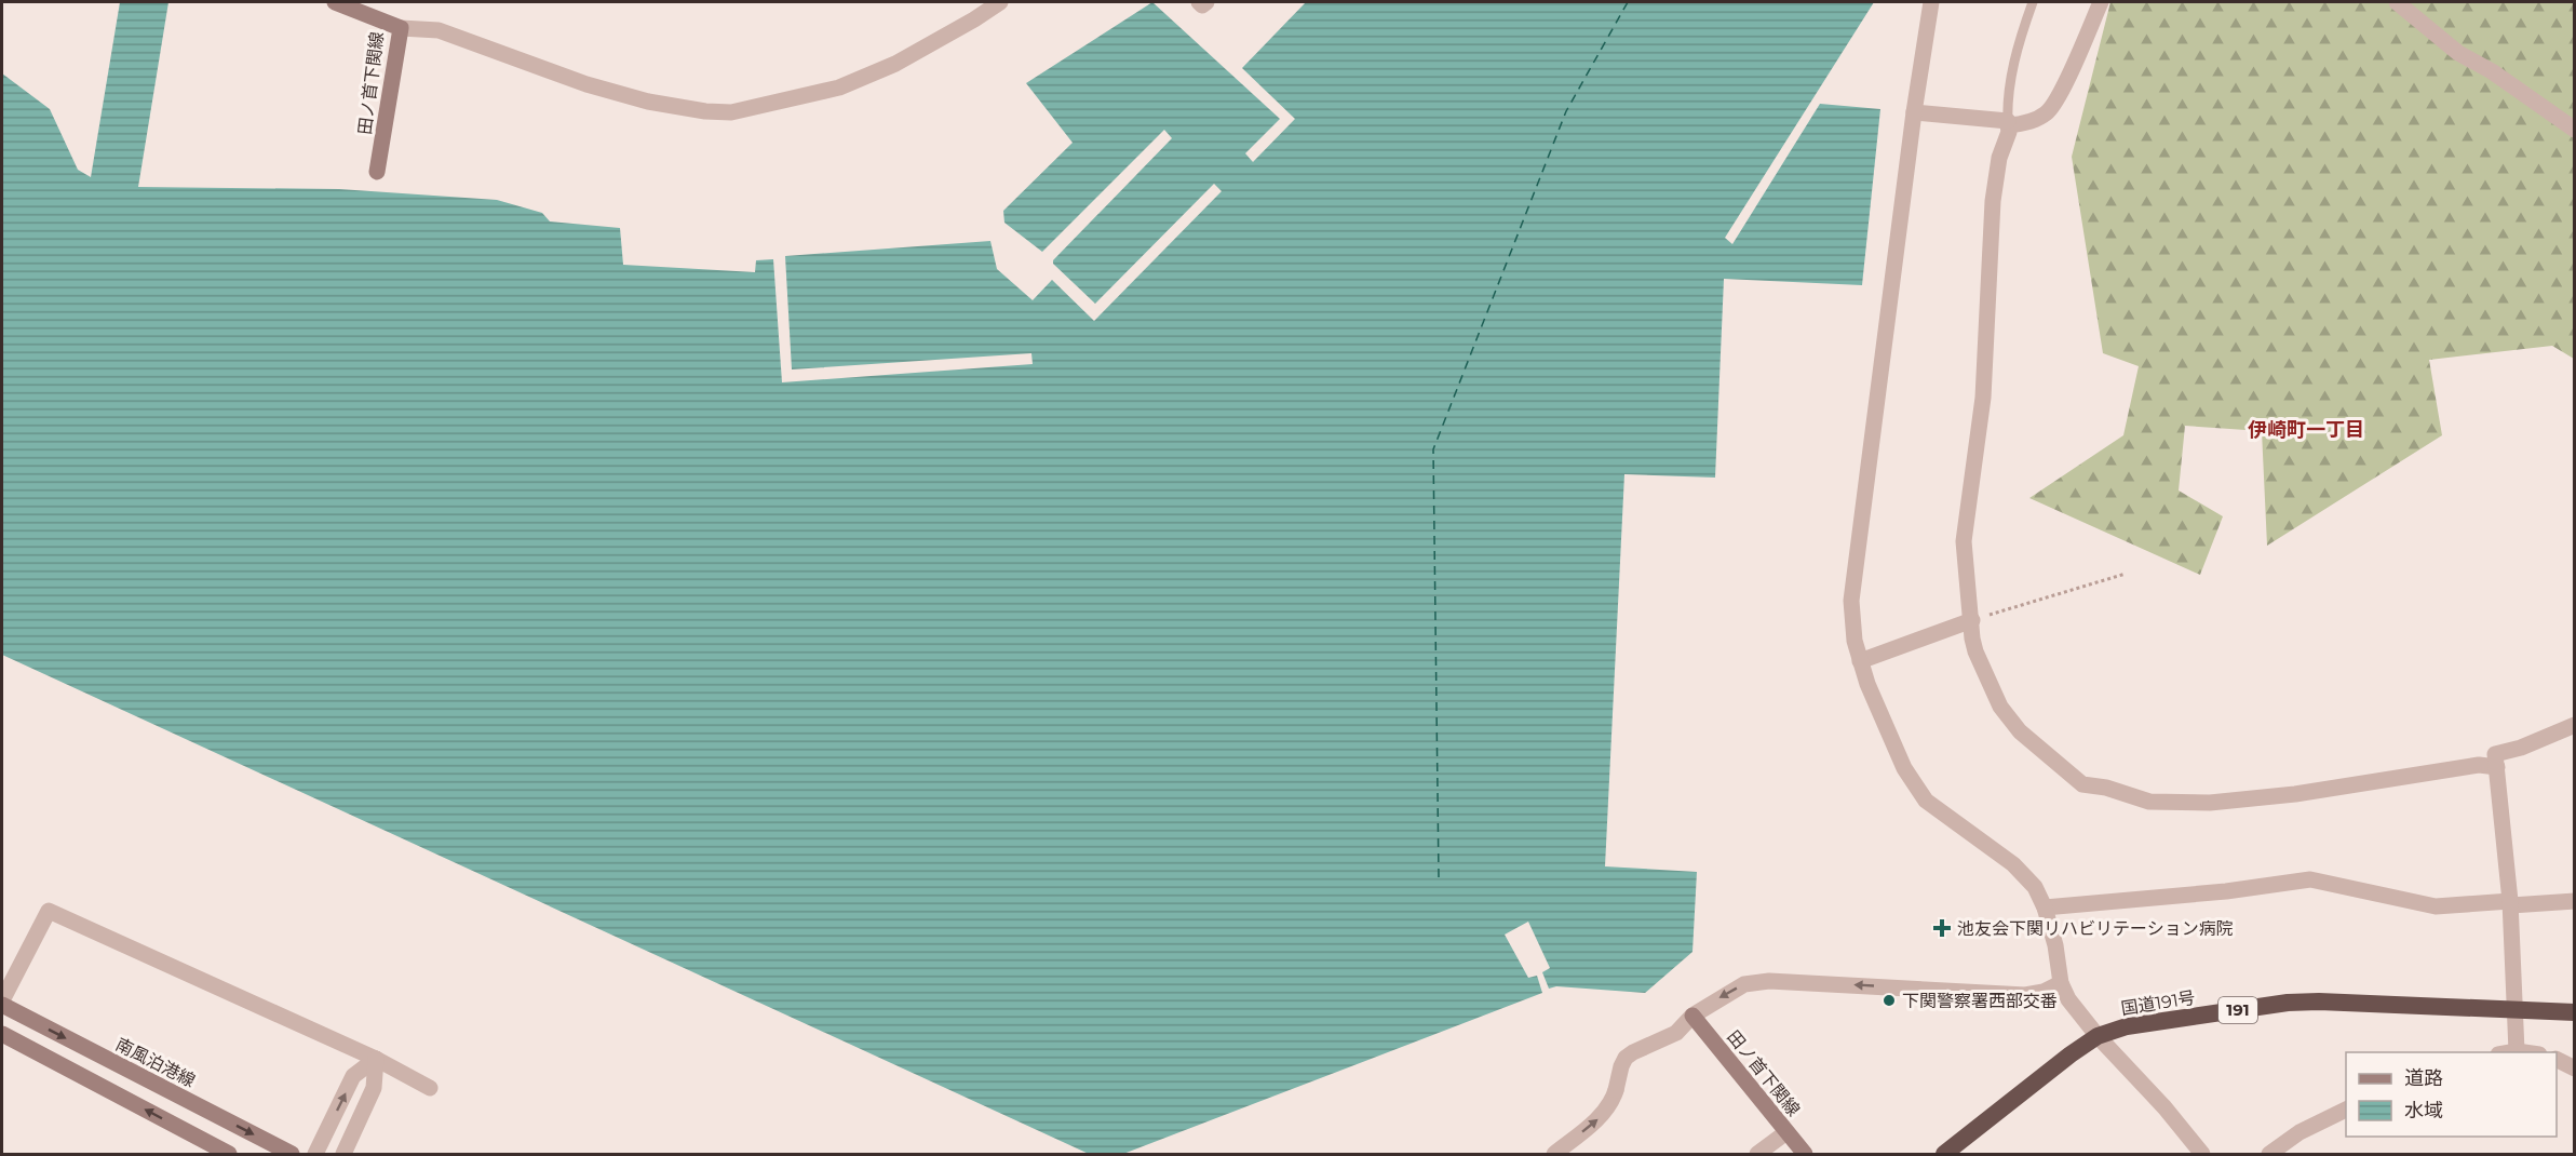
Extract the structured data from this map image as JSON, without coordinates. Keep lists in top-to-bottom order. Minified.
{"streets":{"highway":["国道191号","191"],"main road":["田ノ首下関線","南風泊港線"]},"districts":["伊崎町一丁目"],"places":{"health":["池友会下関リハビリテーション病院"],"other":["下関警察署西部交番"]},"legend":["道路","水域"]}
